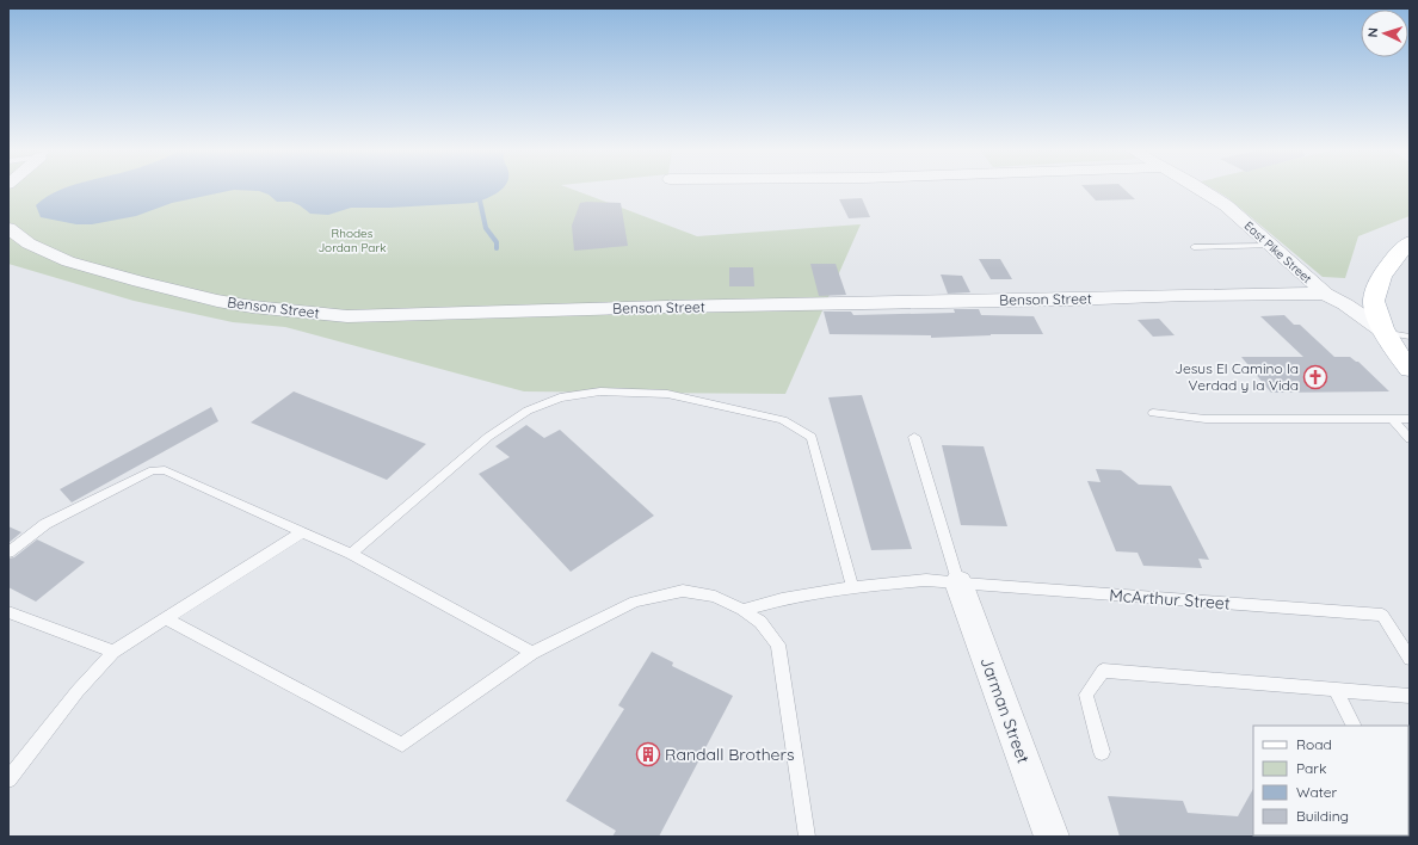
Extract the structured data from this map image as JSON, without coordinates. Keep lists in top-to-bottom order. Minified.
{"streets":{"main road":["East Pike Street"],"street":["Benson Street","Jarman Street"],"lane":["McArthur Street"]},"crossings":[["East Pike Street","Benson Street"],["McArthur Street","Jarman Street"]],"parks":["Rhodes Jordan Park"],"places":{"church":["Jesus El Camino la Verdad y la Vida"],"building":["Randall Brothers"]},"legend":["Road","Park","Water","Building"],"north":"left"}
